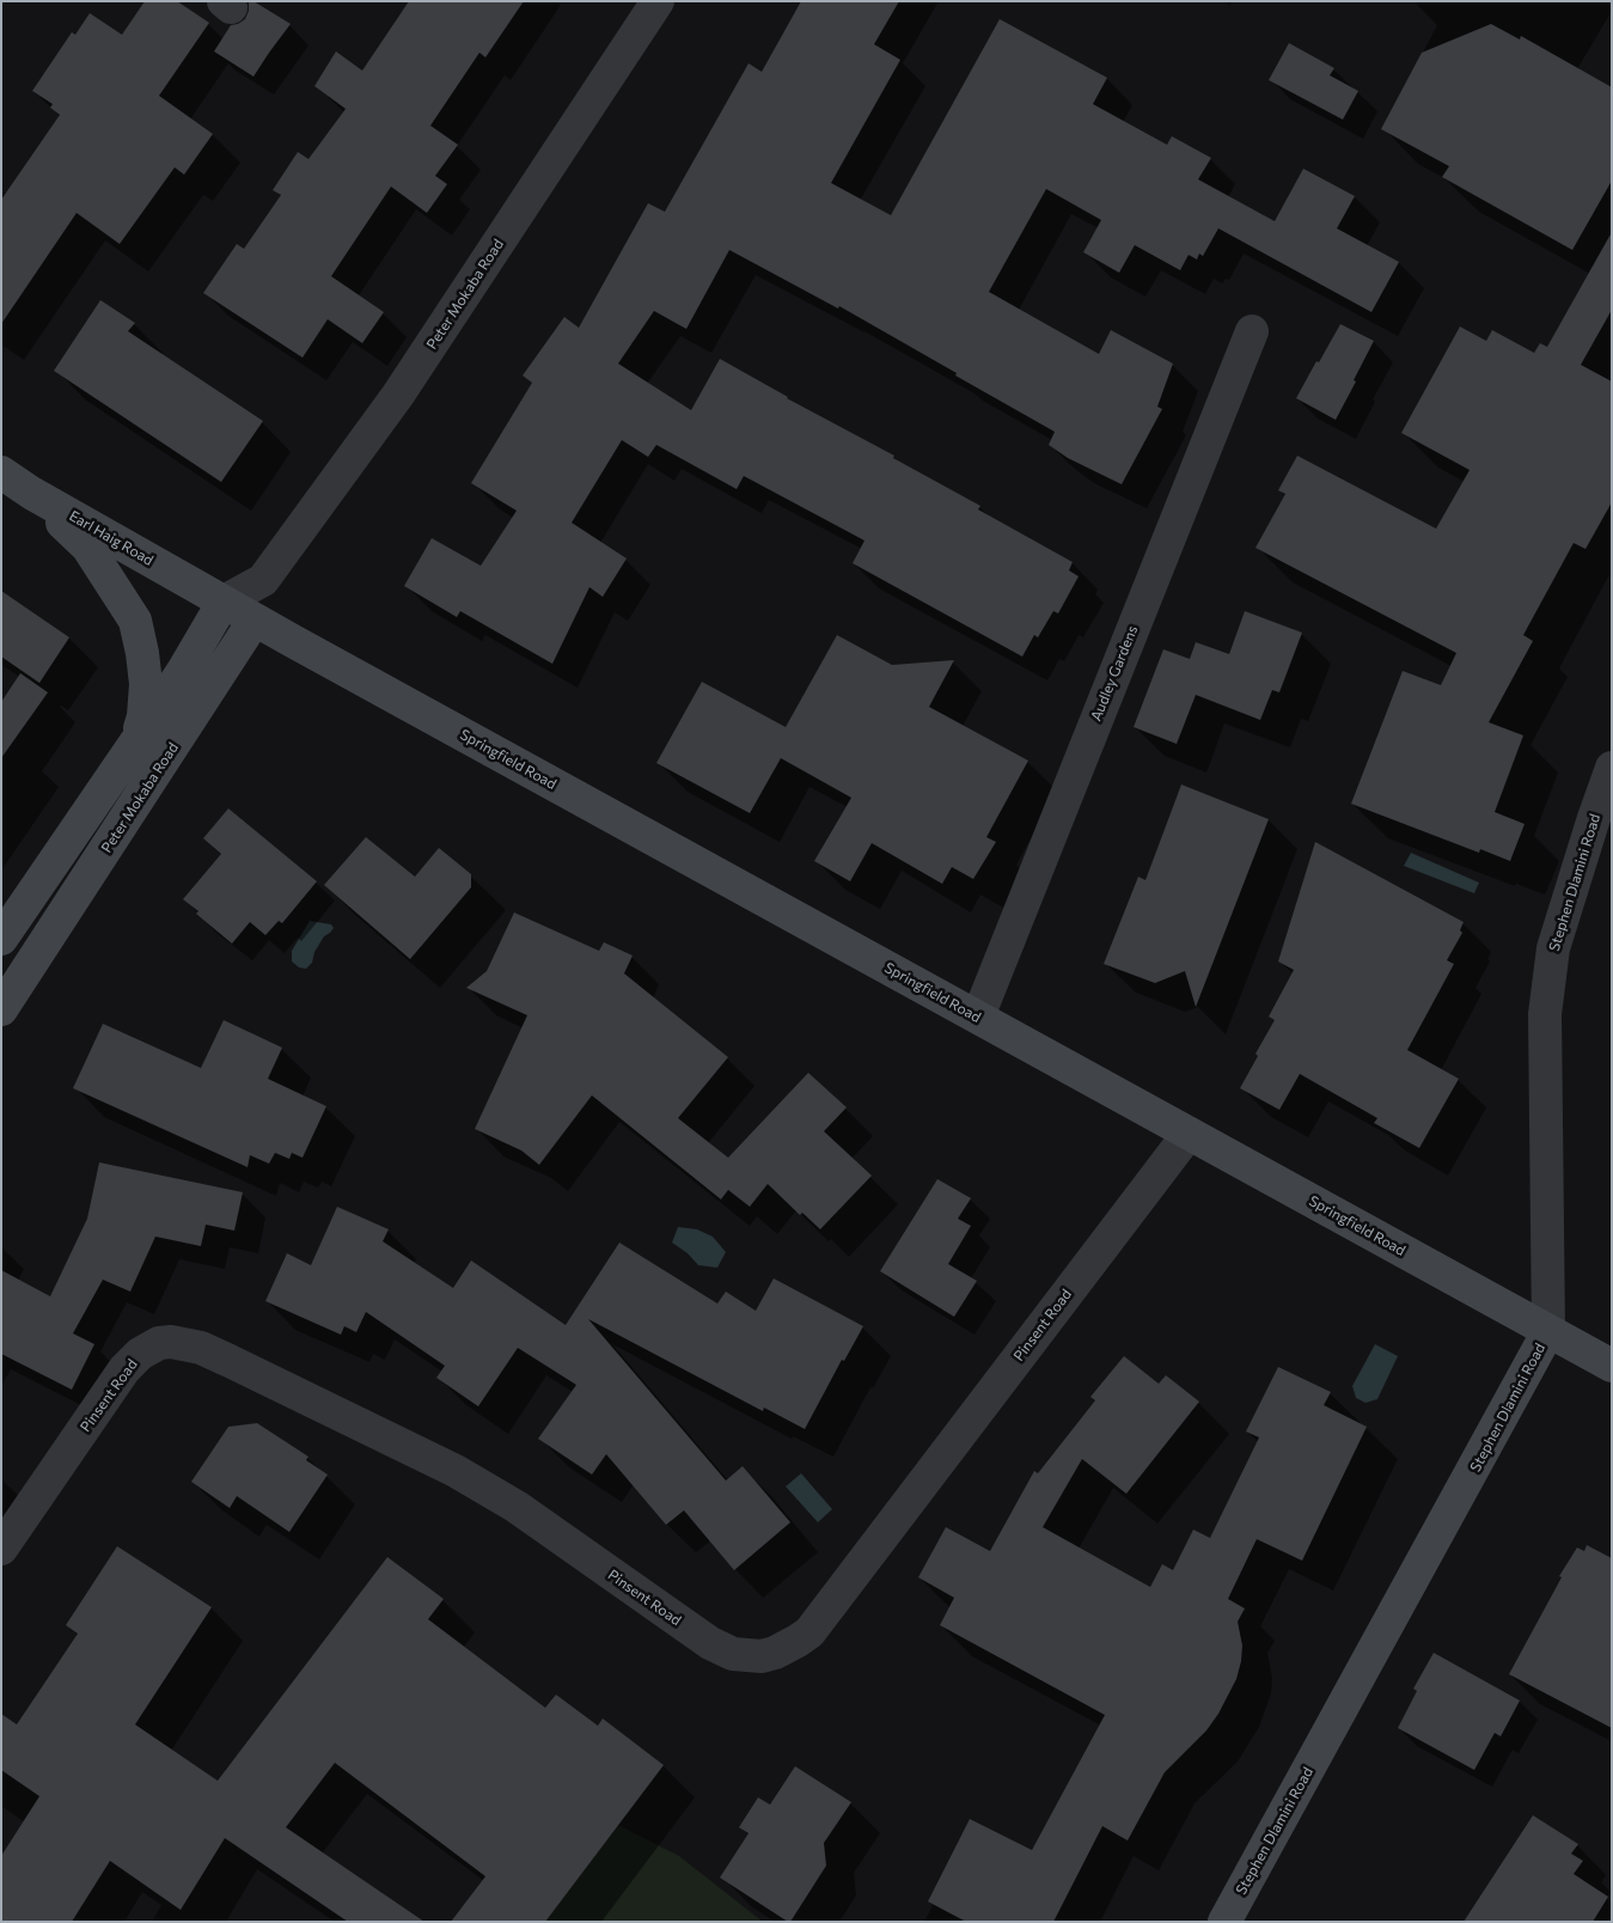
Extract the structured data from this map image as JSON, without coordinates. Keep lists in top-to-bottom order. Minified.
{"streets":{"street":["Peter Mokaba Road","Earl Haig Road","Audley Gardens","Springfield Road","Stephen Dlamini Road","Pinsent Road"]},"crossings":[["Peter Mokaba Road","Earl Haig Road"],["Peter Mokaba Road","Springfield Road"],["Earl Haig Road","Springfield Road"],["Audley Gardens","Springfield Road"],["Springfield Road","Stephen Dlamini Road"],["Springfield Road","Pinsent Road"]]}
